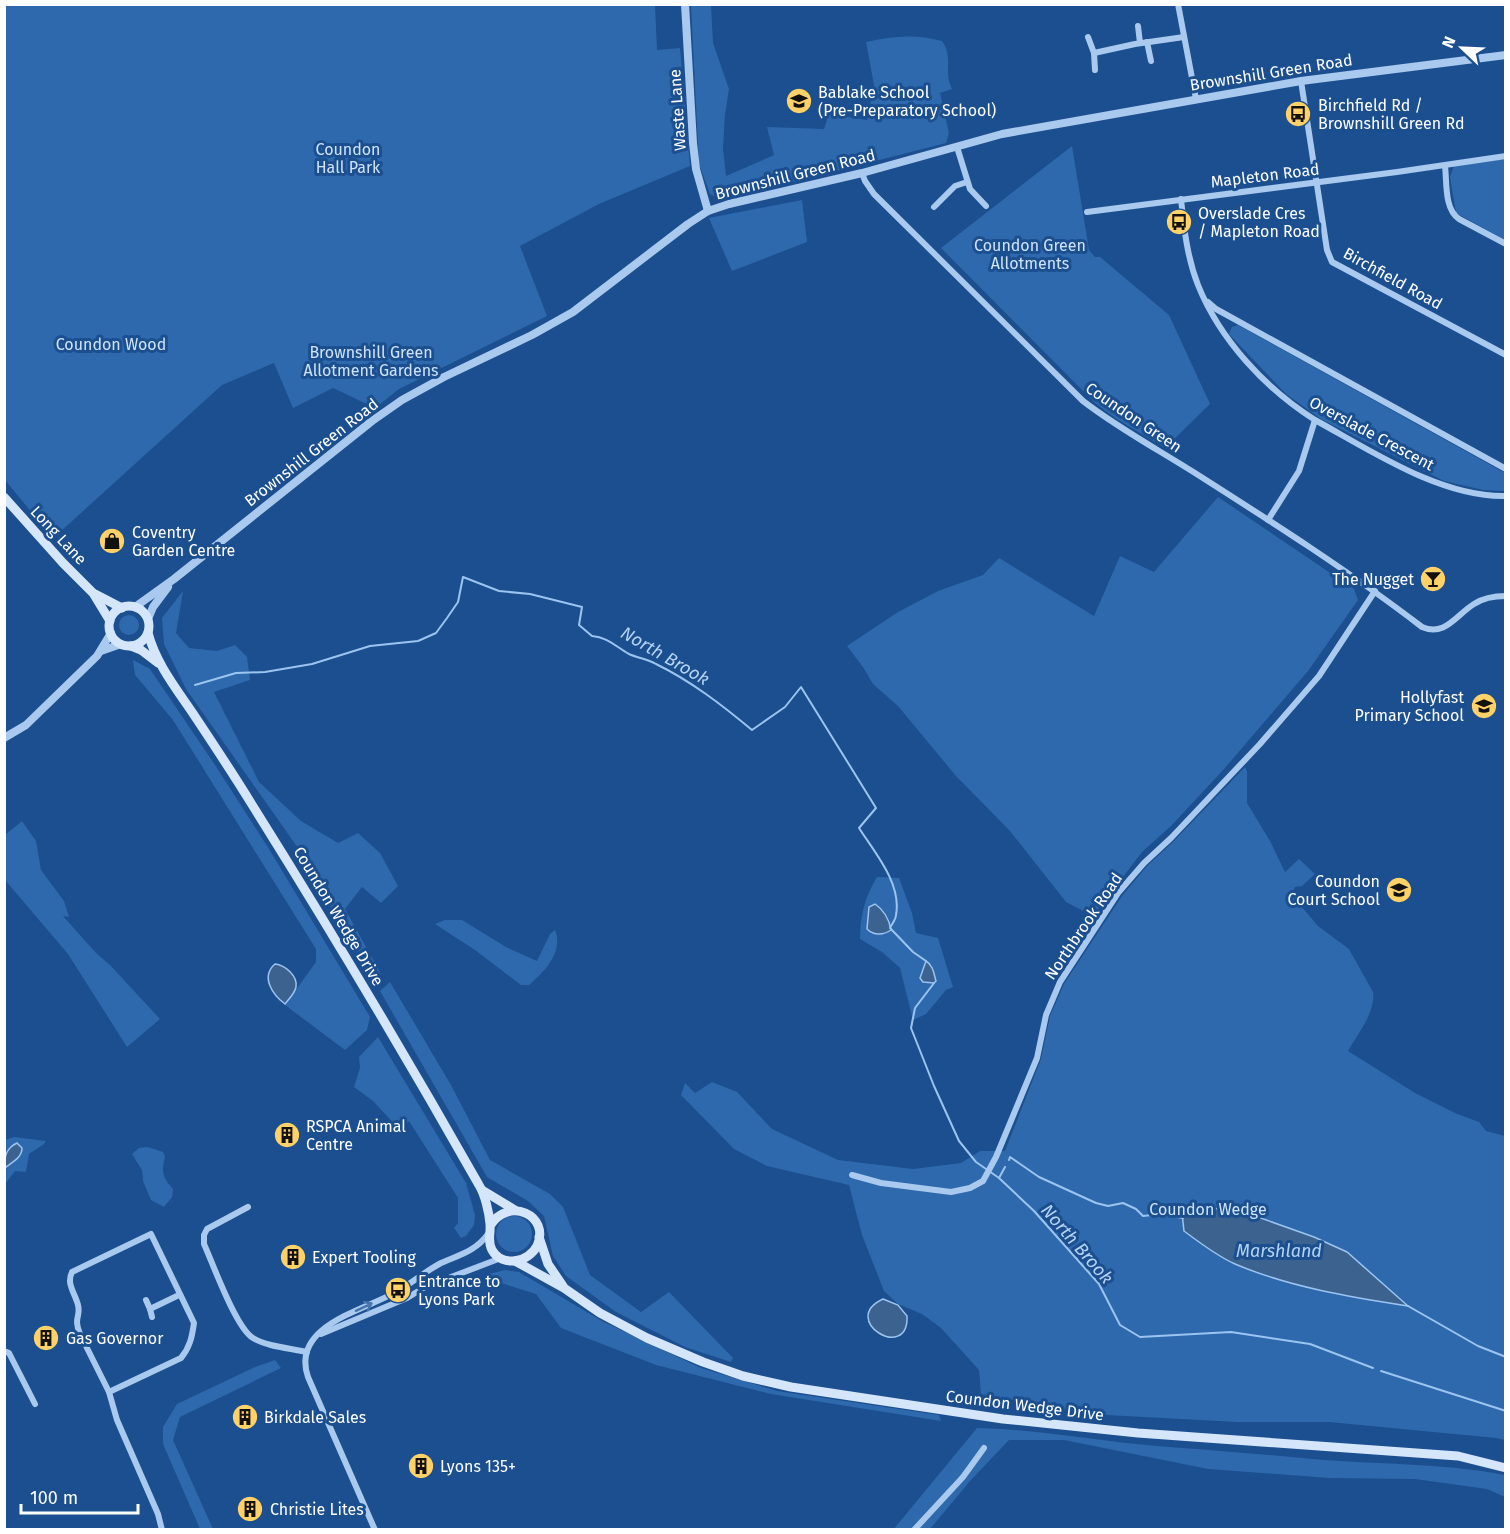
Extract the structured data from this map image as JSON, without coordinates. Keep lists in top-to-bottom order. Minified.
{"streets":{"main road":["Long Lane","Coundon Wedge Drive"],"street":["Brownshill Green Road","Waste Lane","Mapleton Road","Birchfield Road","Coundon Green","Overslade Crescent","Northbrook Road"]},"crossings":[["Brownshill Green Road","Waste Lane"],["Brownshill Green Road","Birchfield Road"],["Brownshill Green Road","Coundon Green"],["Brownshill Green Road","Long Lane"],["Brownshill Green Road","Coundon Wedge Drive"],["Mapleton Road","Birchfield Road"],["Mapleton Road","Overslade Crescent"],["Coundon Green","Northbrook Road"],["Long Lane","Coundon Wedge Drive"]],"water":["North Brook","Marshland"],"parks":["Coundon Hall Park","Coundon Green Allotments","Coundon Wood","Brownshill Green Allotment Gardens","Coundon Wedge"],"places":{"school or university":["Bablake School (Pre-Preparatory School)","Hollyfast Primary School","Coundon Court School"],"bus stop":["Birchfield Rd / Brownshill Green Rd","Overslade Cres / Mapleton Road","Entrance to Lyons Park"],"shop":["Coventry Garden Centre"],"bar":["The Nugget"],"building":["RSPCA Animal Centre","Expert Tooling","Gas Governor","Birkdale Sales","Lyons 135+","Christie Lites"]},"scale_bar":"100 m","north":"top left"}
